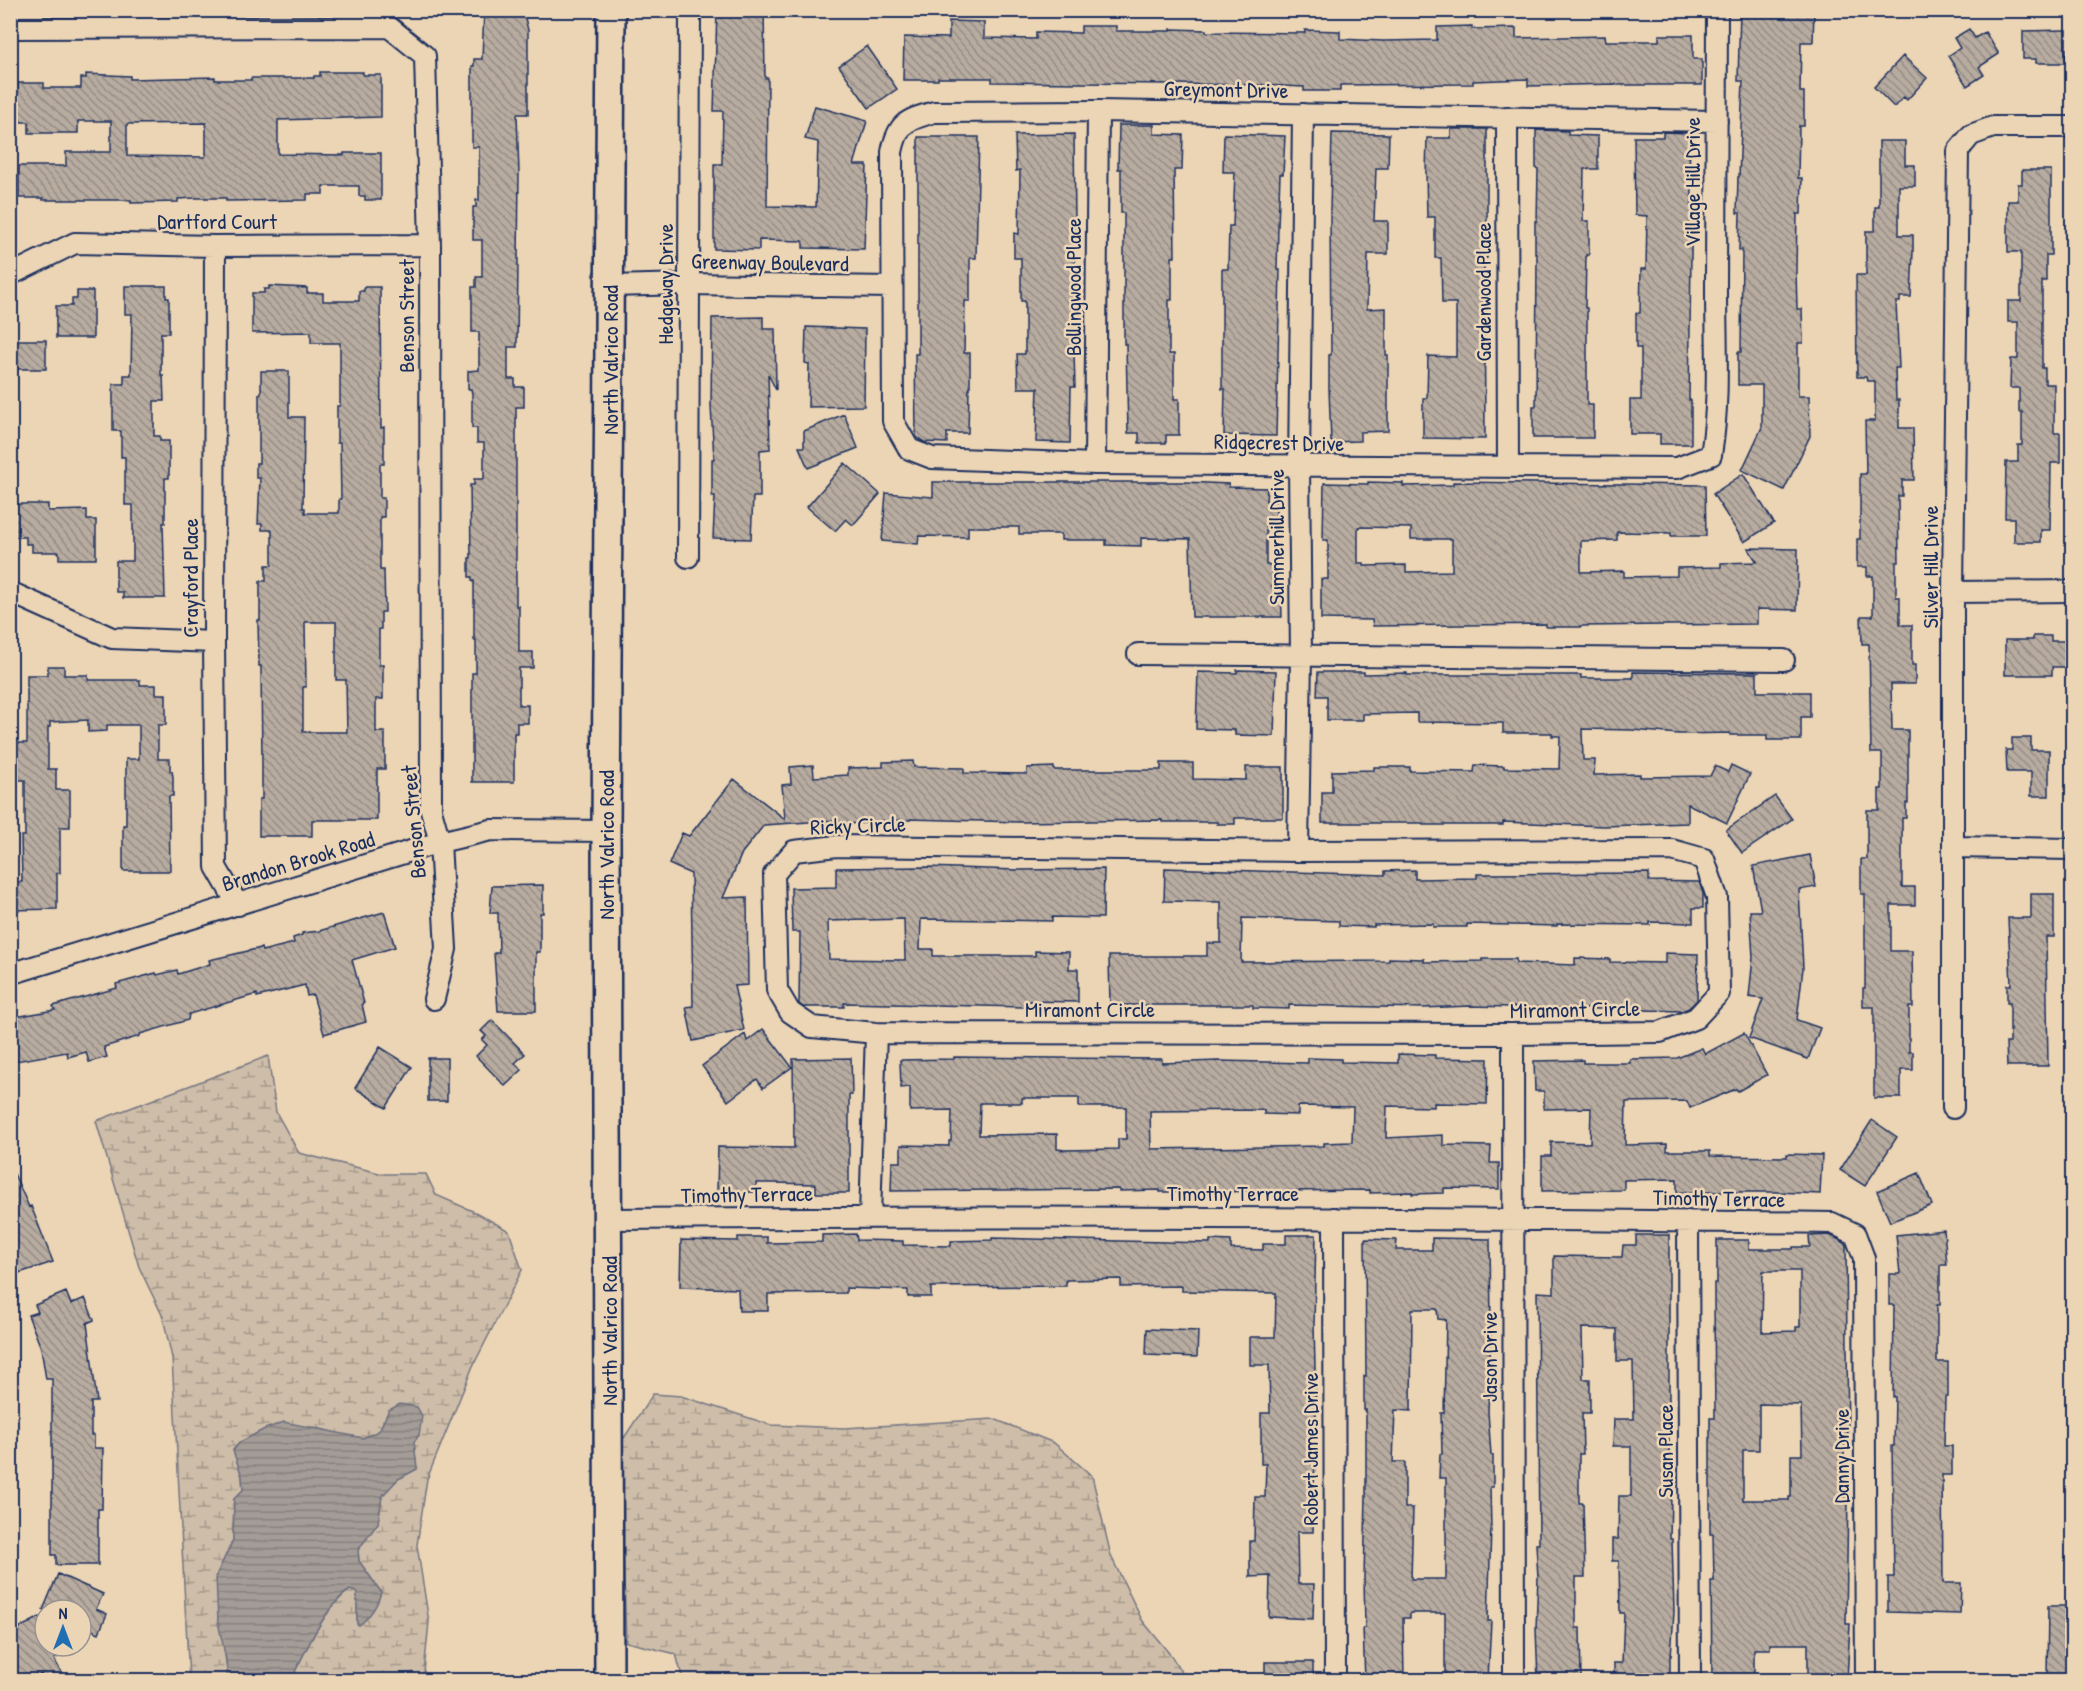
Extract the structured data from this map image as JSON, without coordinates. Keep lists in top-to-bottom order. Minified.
{"streets":{"street":["Greymont Drive","Village Hill Drive","Dartford Court","Greenway Boulevard","Hedgeway Drive","Bollingwood Place","Gardenwood Place","Benson Street","North Valrico Road","Ridgecrest Drive","Summerhill Drive","Silver Hill Drive","Crayford Place","Ricky Circle","Brandon Brook Road","Miramont Circle","Timothy Terrace","Jason Drive","Robert James Drive","Susan Place","Danny Drive"]},"crossings":[["Greymont Drive","Village Hill Drive"],["Greymont Drive","Greenway Boulevard"],["Greymont Drive","Bollingwood Place"],["Greymont Drive","Gardenwood Place"],["Greymont Drive","Ridgecrest Drive"],["Greymont Drive","Summerhill Drive"],["Village Hill Drive","Ridgecrest Drive"],["Dartford Court","Benson Street"],["Dartford Court","Crayford Place"],["Greenway Boulevard","Hedgeway Drive"],["Greenway Boulevard","North Valrico Road"],["Greenway Boulevard","Ridgecrest Drive"],["Bollingwood Place","Ridgecrest Drive"],["Gardenwood Place","Ridgecrest Drive"],["Benson Street","Brandon Brook Road"],["North Valrico Road","Brandon Brook Road"],["North Valrico Road","Timothy Terrace"],["Ridgecrest Drive","Summerhill Drive"],["Summerhill Drive","Ricky Circle"],["Summerhill Drive","Miramont Circle"],["Crayford Place","Brandon Brook Road"],["Ricky Circle","Miramont Circle"],["Miramont Circle","Jason Drive"],["Timothy Terrace","Jason Drive"],["Timothy Terrace","Robert James Drive"],["Timothy Terrace","Susan Place"],["Timothy Terrace","Danny Drive"]],"north":"top"}
